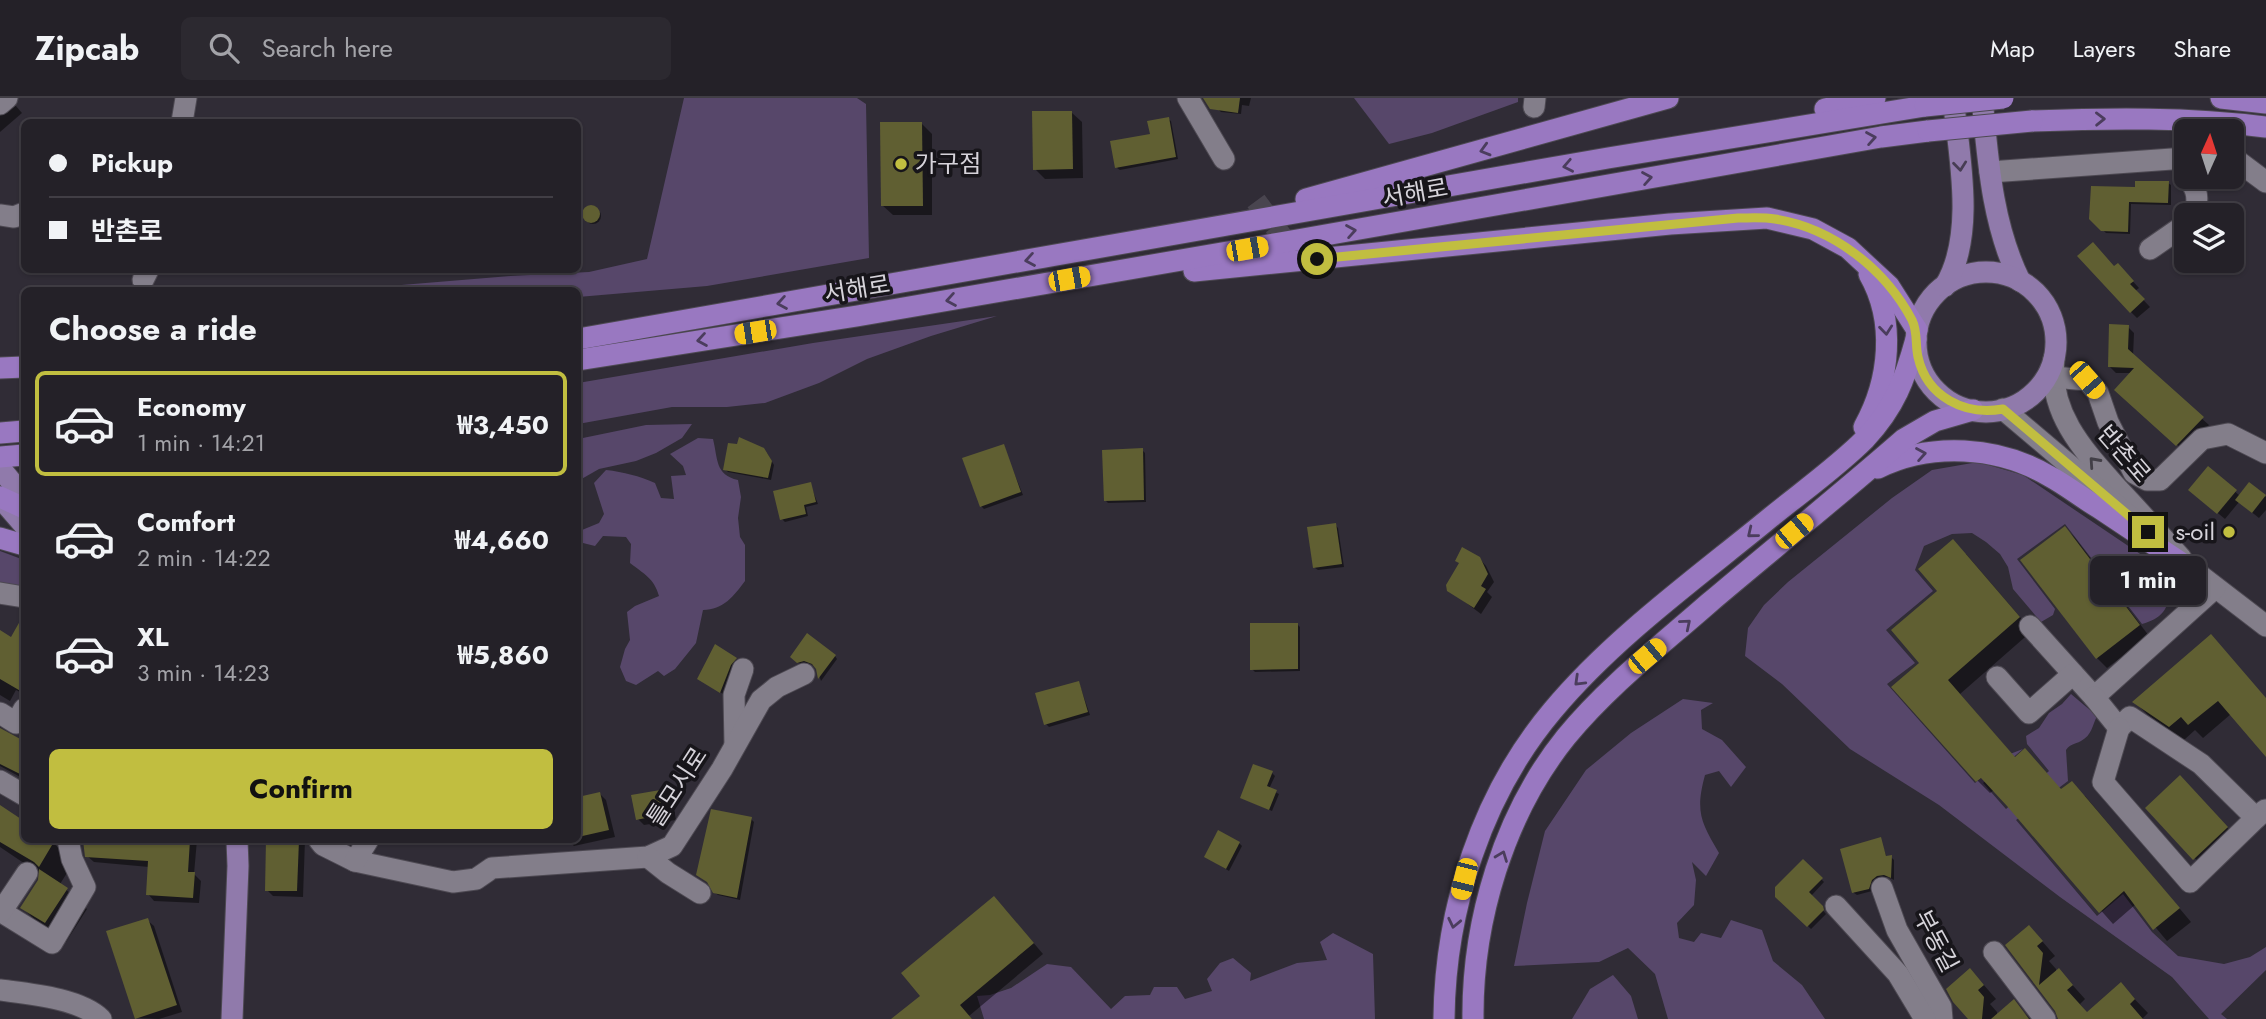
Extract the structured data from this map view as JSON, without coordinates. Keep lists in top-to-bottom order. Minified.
{"streets":{"highway":["서해로"],"main road":["반촌로"],"street":["틀모시로","부동길"]},"places":["가구점","s-oil"],"north":"top","page":{"header":"Zipcab","search":"Search here","nav":["Map","Layers","Share"],"banner":["Pickup","반촌로"],"heading":"Choose a ride","list":[{"name":"Economy","note":"1 min · 14:21","value":"₩3,450"},{"name":"Comfort","note":"2 min · 14:22","value":"₩4,660"},{"name":"XL","note":"3 min · 14:23","value":"₩5,860"}],"bubble":"1 min","buttons":"Confirm"}}
